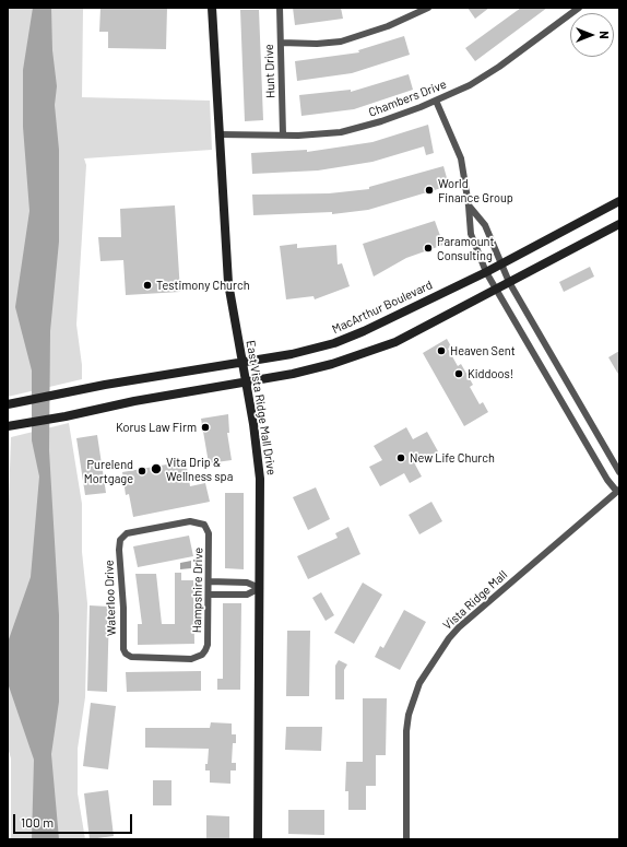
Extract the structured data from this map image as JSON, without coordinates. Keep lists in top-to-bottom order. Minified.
{"streets":{"main road":["MacArthur Boulevard","East Vista Ridge Mall Drive"],"street":["Hunt Drive","Chambers Drive","Hampshire Drive","Waterloo Drive","Vista Ridge Mall"]},"crossings":[["Hunt Drive","Chambers Drive"],["Chambers Drive","East Vista Ridge Mall Drive"],["Chambers Drive","Vista Ridge Mall"],["MacArthur Boulevard","East Vista Ridge Mall Drive"],["MacArthur Boulevard","Vista Ridge Mall"],["Hampshire Drive","Waterloo Drive"]],"places":["World Finance Group","Paramount Consulting","Testimony Church","Heaven Sent","Kiddoos!","Korus Law Firm","New Life Church","Vita Drip & Wellness spa","Purelend Mortgage"],"scale_bar":"100 m","north":"right"}
